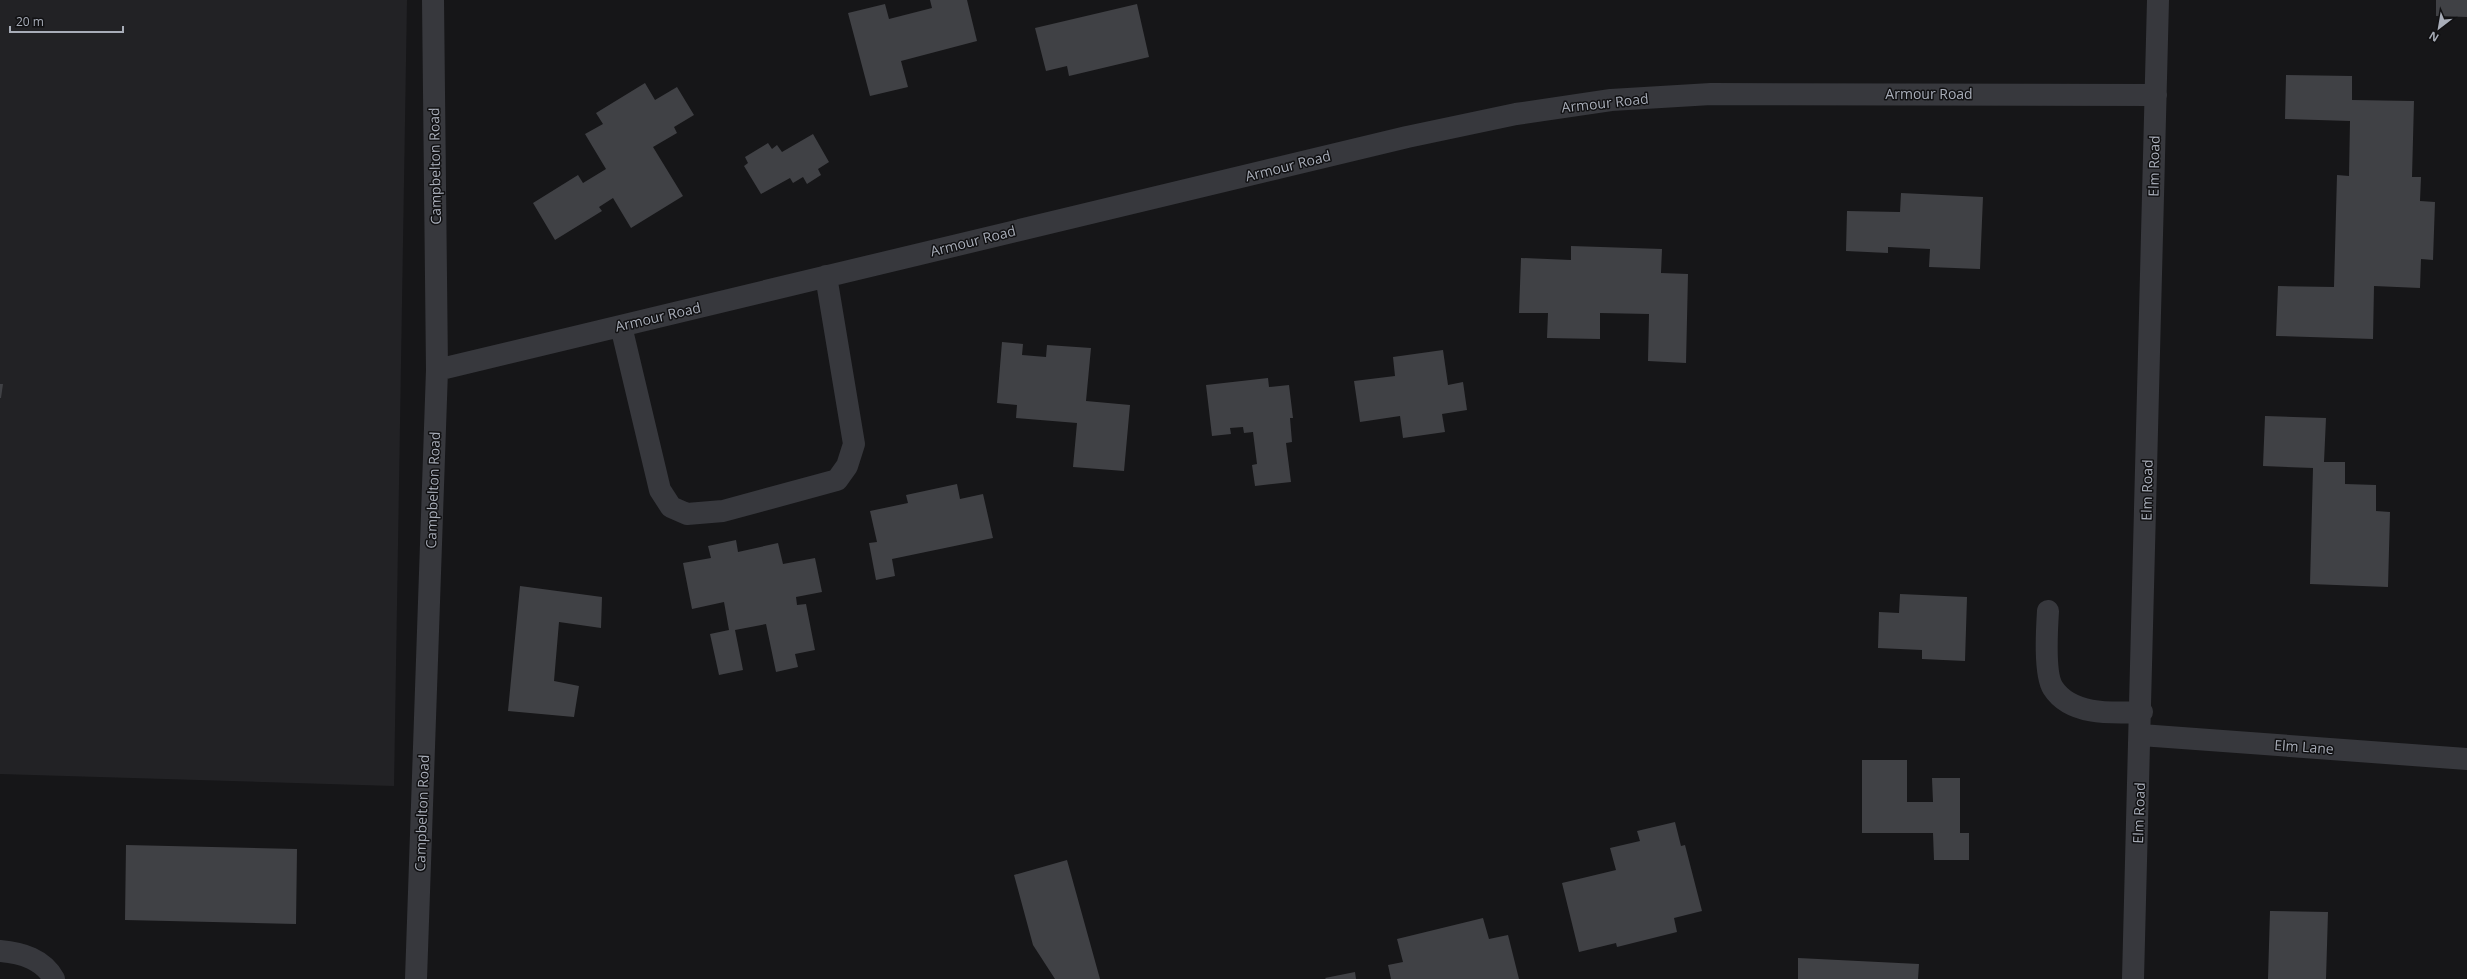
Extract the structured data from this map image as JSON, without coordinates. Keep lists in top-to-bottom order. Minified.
{"streets":{"street":["Armour Road","Campbelton Road","Elm Road","Elm Lane"]},"crossings":[["Armour Road","Campbelton Road"],["Armour Road","Elm Road"],["Elm Road","Elm Lane"]],"scale_bar":"20 m","north":"bottom left"}
